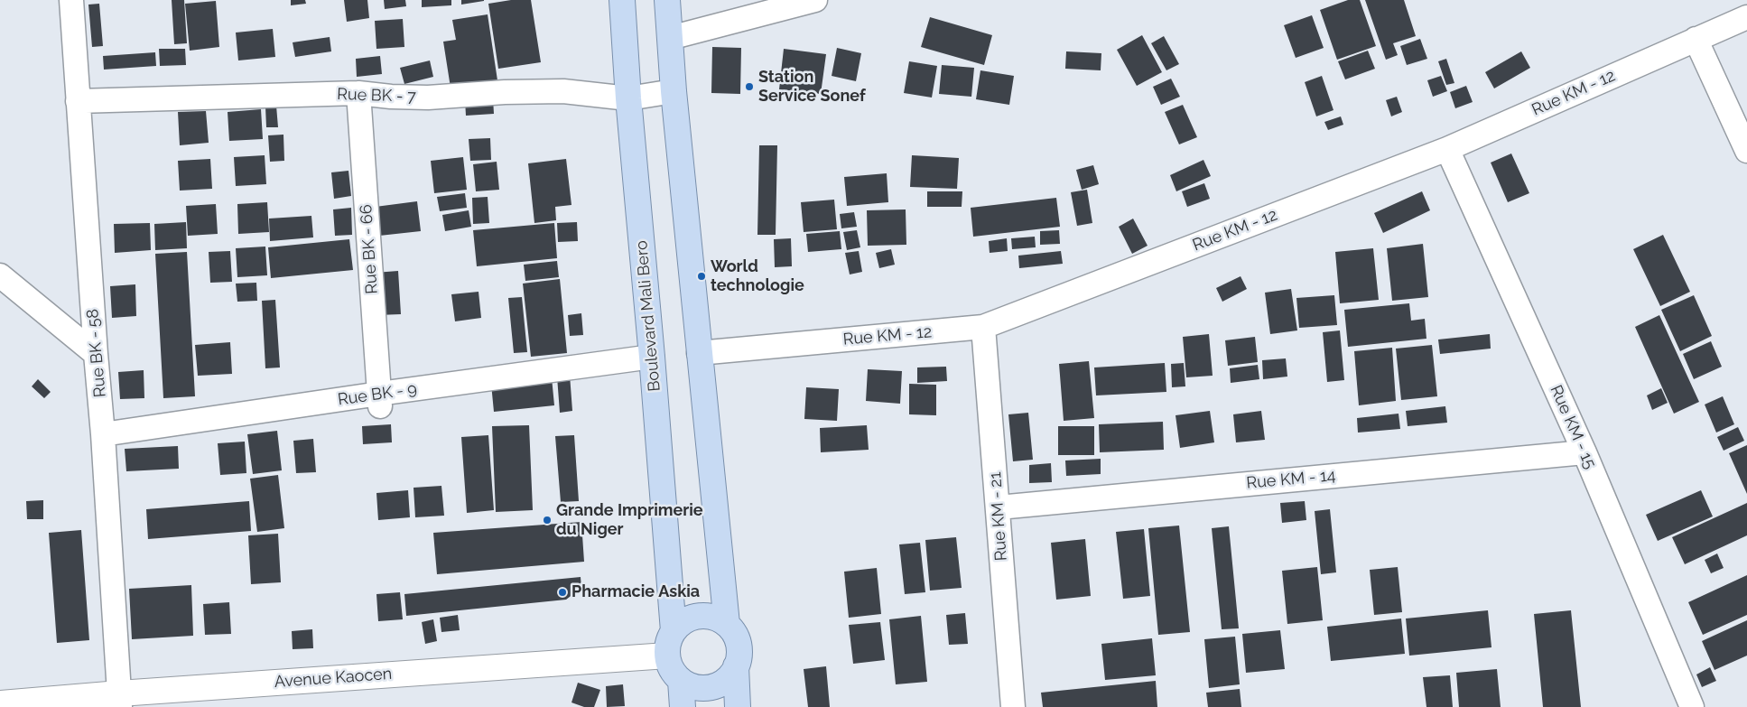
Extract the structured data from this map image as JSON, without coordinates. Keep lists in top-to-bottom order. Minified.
{"streets":{"main road":["Boulevard Mali Bero"],"street":["Rue KM - 12","Rue BK - 7","Rue BK - 66","Rue BK - 58","Rue BK - 9","Rue KM - 15","Rue KM - 14","Rue KM - 21","Avenue Kaocen"]},"crossings":[["Rue KM - 12","Rue KM - 15"],["Rue KM - 12","Rue KM - 21"],["Rue BK - 7","Rue BK - 66"],["Rue BK - 7","Boulevard Mali Bero"],["Rue BK - 7","Rue BK - 58"],["Rue BK - 66","Rue BK - 9"],["Boulevard Mali Bero","Rue BK - 9"],["Boulevard Mali Bero","Avenue Kaocen"],["Rue BK - 58","Rue BK - 9"],["Rue BK - 58","Avenue Kaocen"],["Rue KM - 15","Rue KM - 14"],["Rue KM - 14","Rue KM - 21"]],"places":["Station Service Sonef","World technologie","Grande Imprimerie du Niger","Pharmacie Askia"]}
